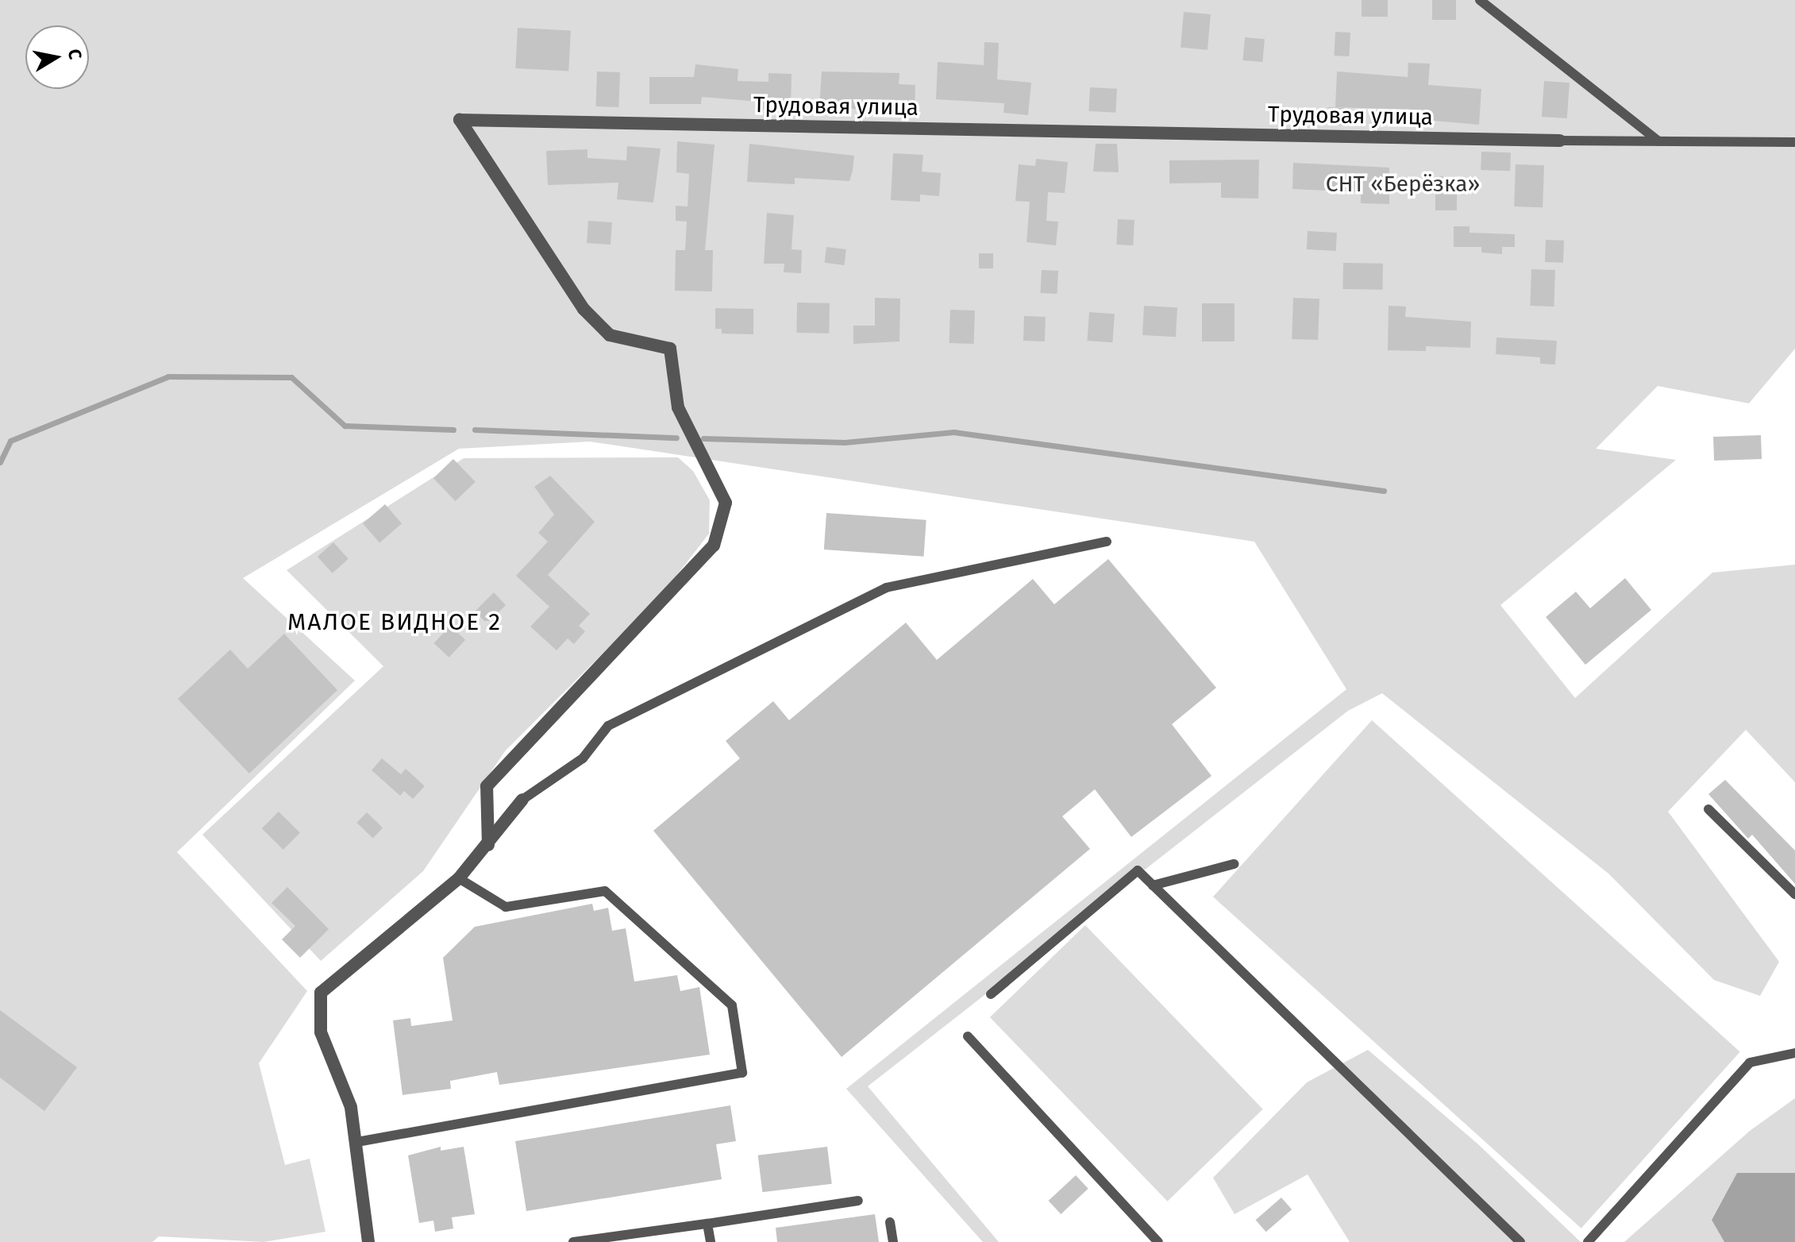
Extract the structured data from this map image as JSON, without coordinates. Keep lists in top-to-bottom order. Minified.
{"streets":{"street":["Трудовая улица"]},"districts":["МАЛОЕ ВИДНОЕ 2"],"parks":["СНТ «Берёзка»"],"north":"right"}
